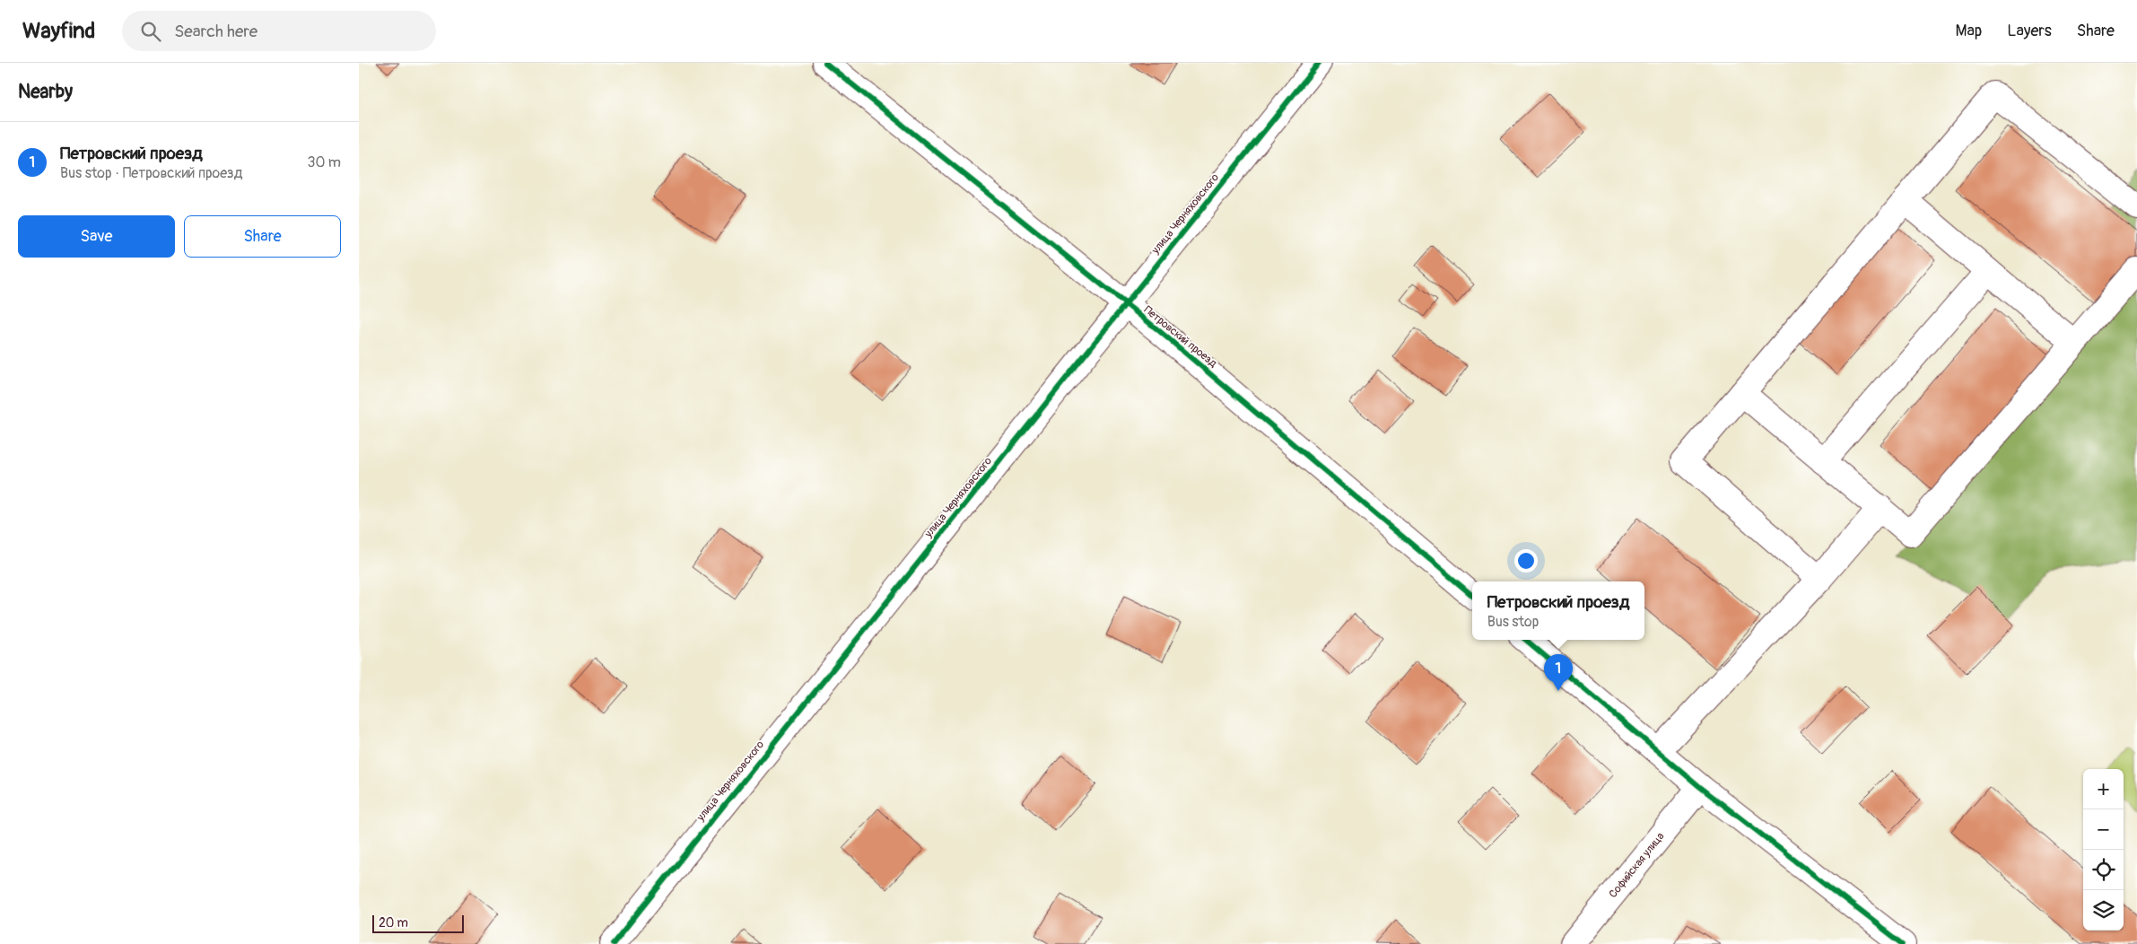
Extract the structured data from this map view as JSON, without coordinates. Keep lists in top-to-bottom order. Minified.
{"streets":{"street":["улица Черняховского","Петровский проезд","Софийская улица"]},"crossings":[["улица Черняховского","Петровский проезд"]],"scale_bar":"20 m","page":{"header":"Wayfind","search":"Search here","nav":["Map","Layers","Share"],"heading":"Nearby","list":[{"mark":"1","name":"Петровский проезд","note":"Bus stop · Петровский проезд","value":"30 m"}],"buttons":["Save","Share"],"popup":["Петровский проезд","Bus stop"],"pins":"1","map_buttons":["+","−"],"scale":"20 m"}}
